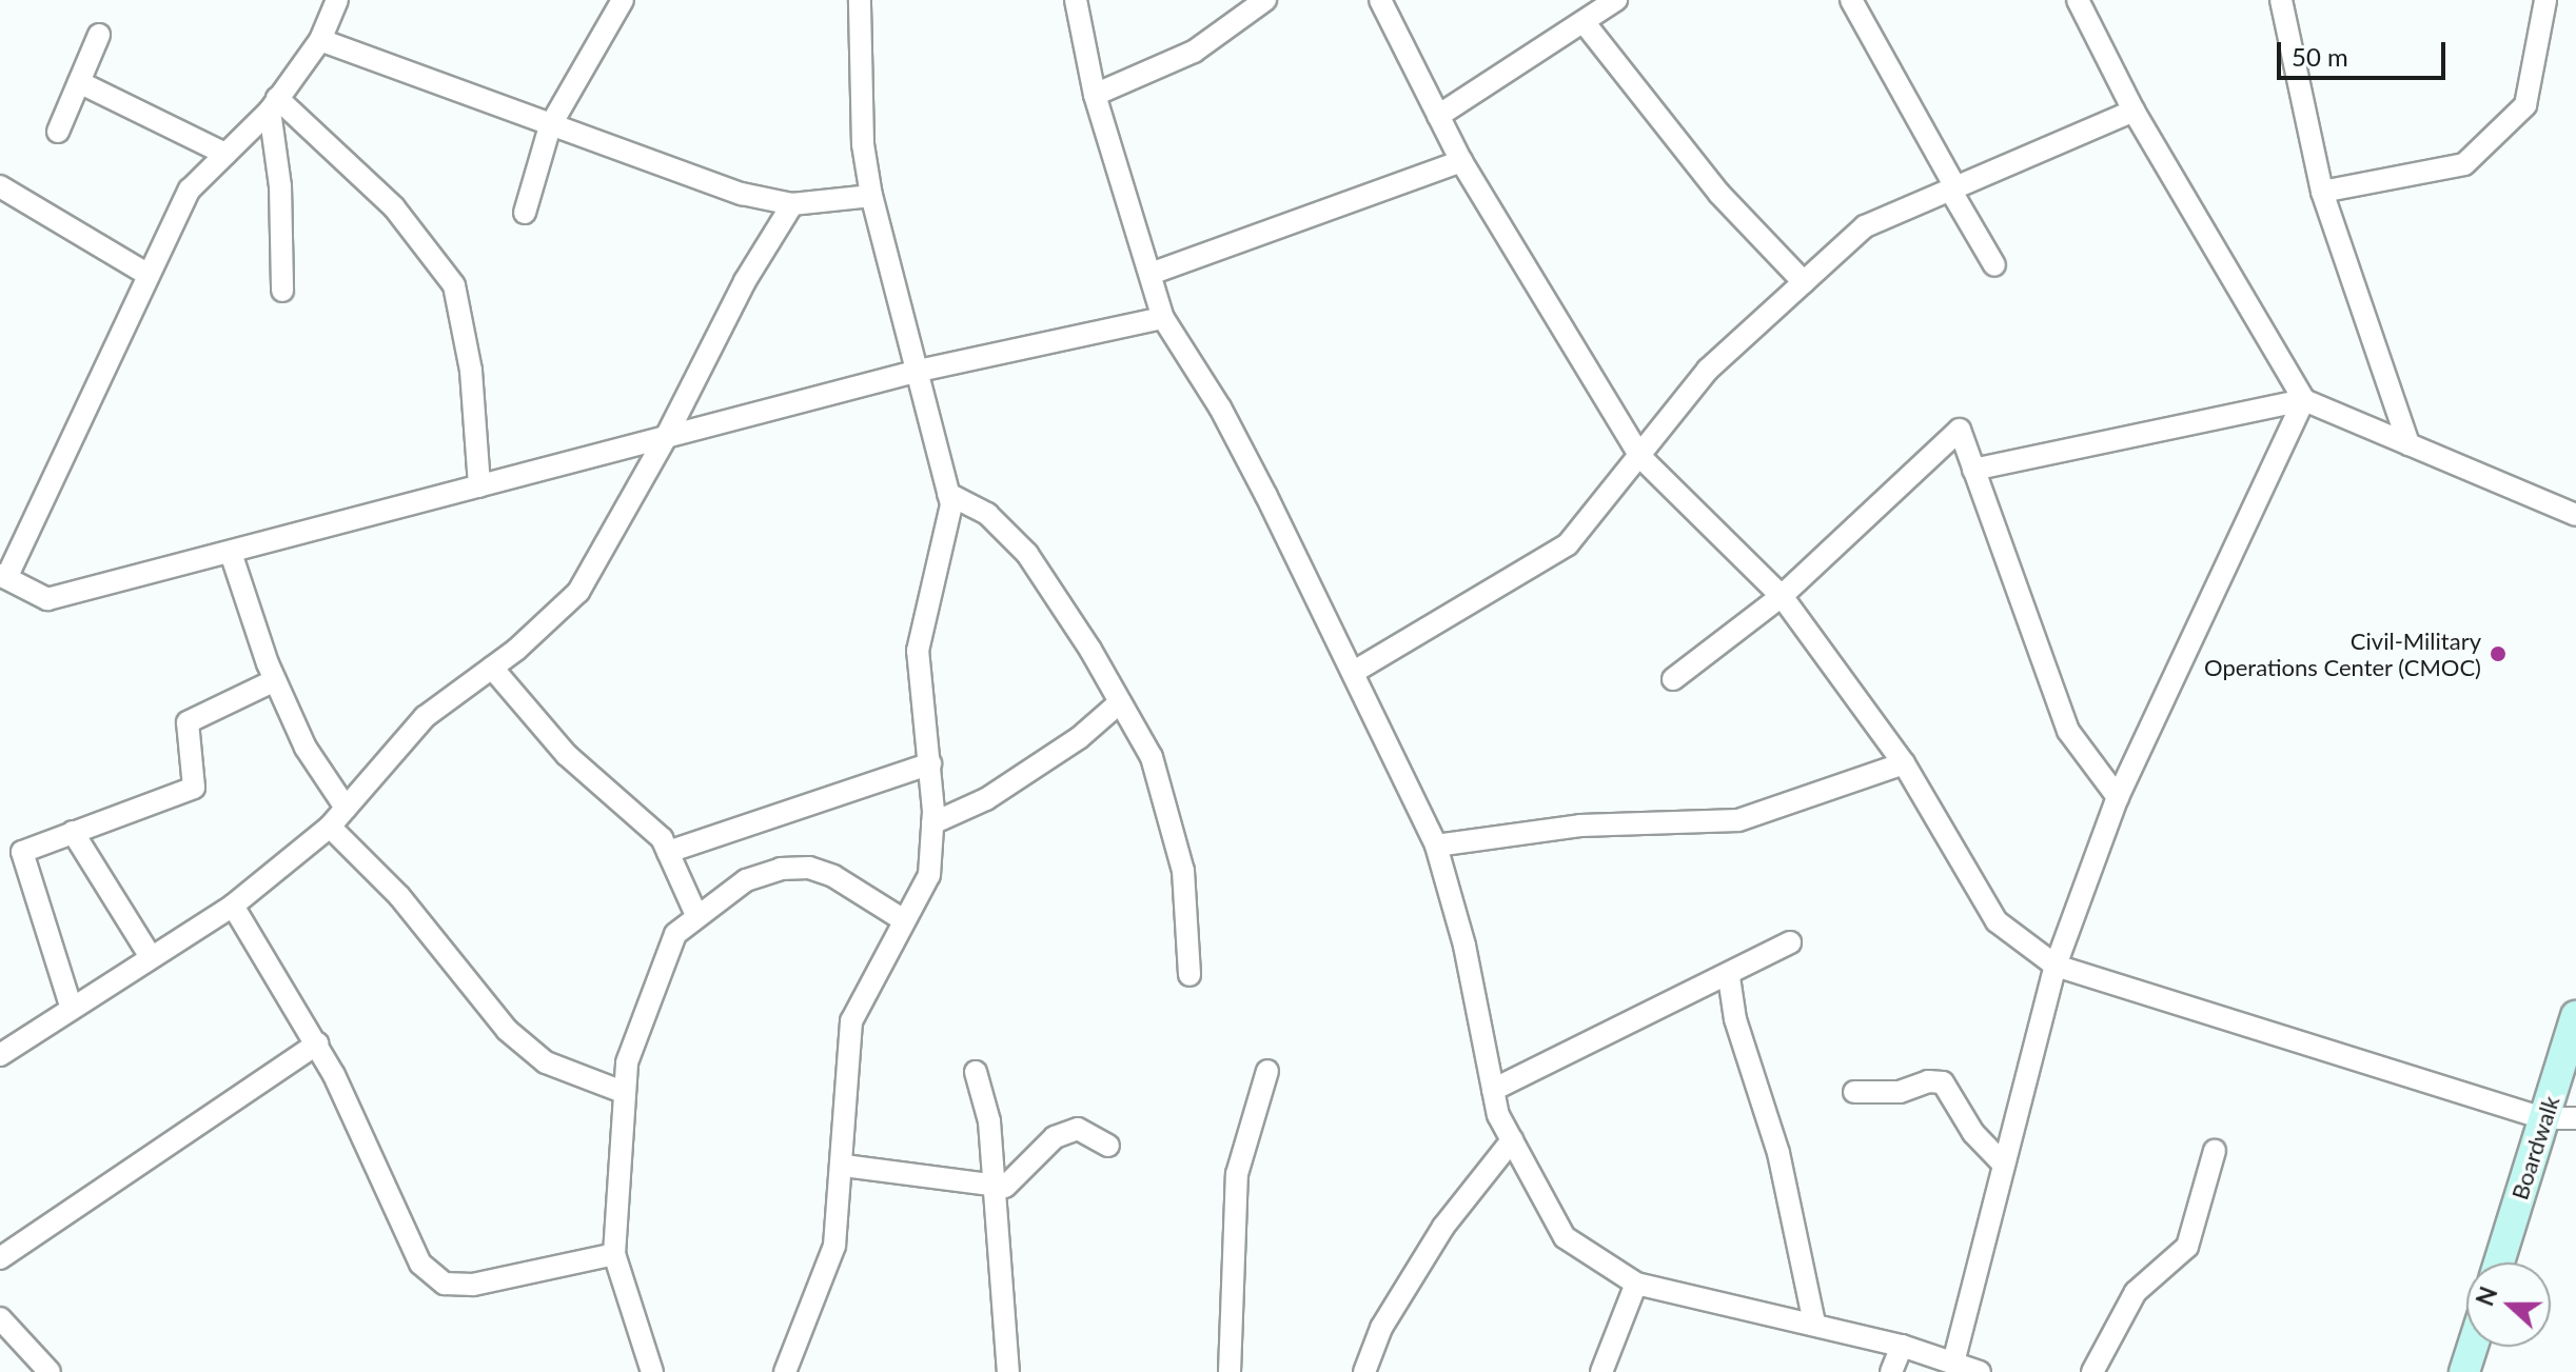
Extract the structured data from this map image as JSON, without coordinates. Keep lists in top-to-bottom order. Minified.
{"streets":{"street":["Boardwalk"]},"places":["Civil-Military Operations Center (CMOC)"],"scale_bar":"50 m","north":"left"}
